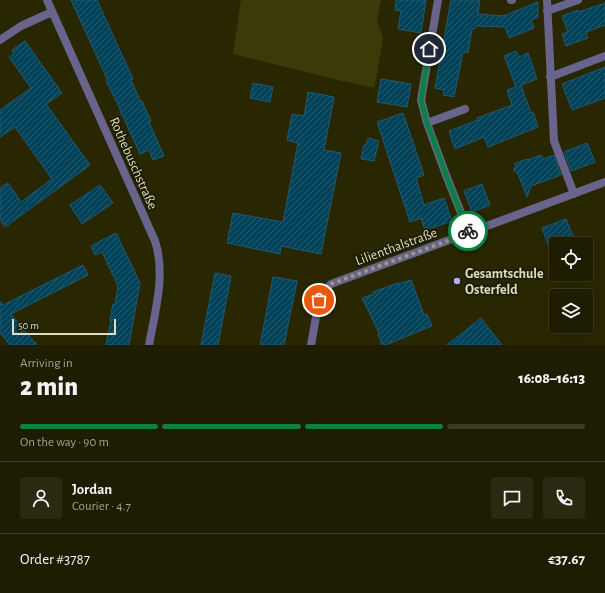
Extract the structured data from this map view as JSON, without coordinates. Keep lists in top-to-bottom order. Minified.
{"streets":{"street":["Rothebuschstraße","Lilienthalstraße"]},"places":["Gesamtschule Osterfeld"],"scale_bar":"50 m","page":{"scale":"50 m","heading":["2 min","Arriving in","16:08–16:13"],"panel":["Jordan","Courier · 4.7","Order #3787","€37.67"],"bar":"On the way · 90 m"}}
